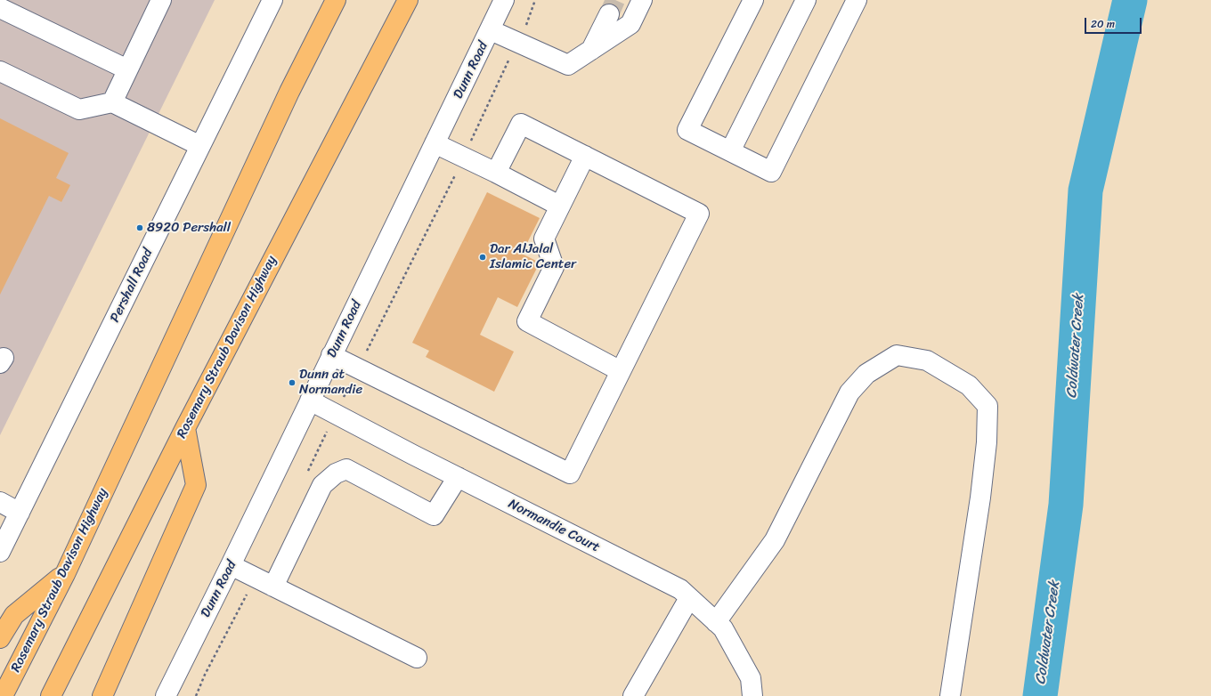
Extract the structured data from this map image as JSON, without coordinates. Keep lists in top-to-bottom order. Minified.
{"streets":{"highway":["Rosemary Straub Davison Highway"],"street":["Dunn Road","Pershall Road","Normandie Court"]},"crossings":[["Dunn Road","Normandie Court"]],"water":["Coldwater Creek"],"places":["8920 Pershall","Dar AlJalal Islamic Center","Dunn at Normandie"],"scale_bar":"20 m"}
